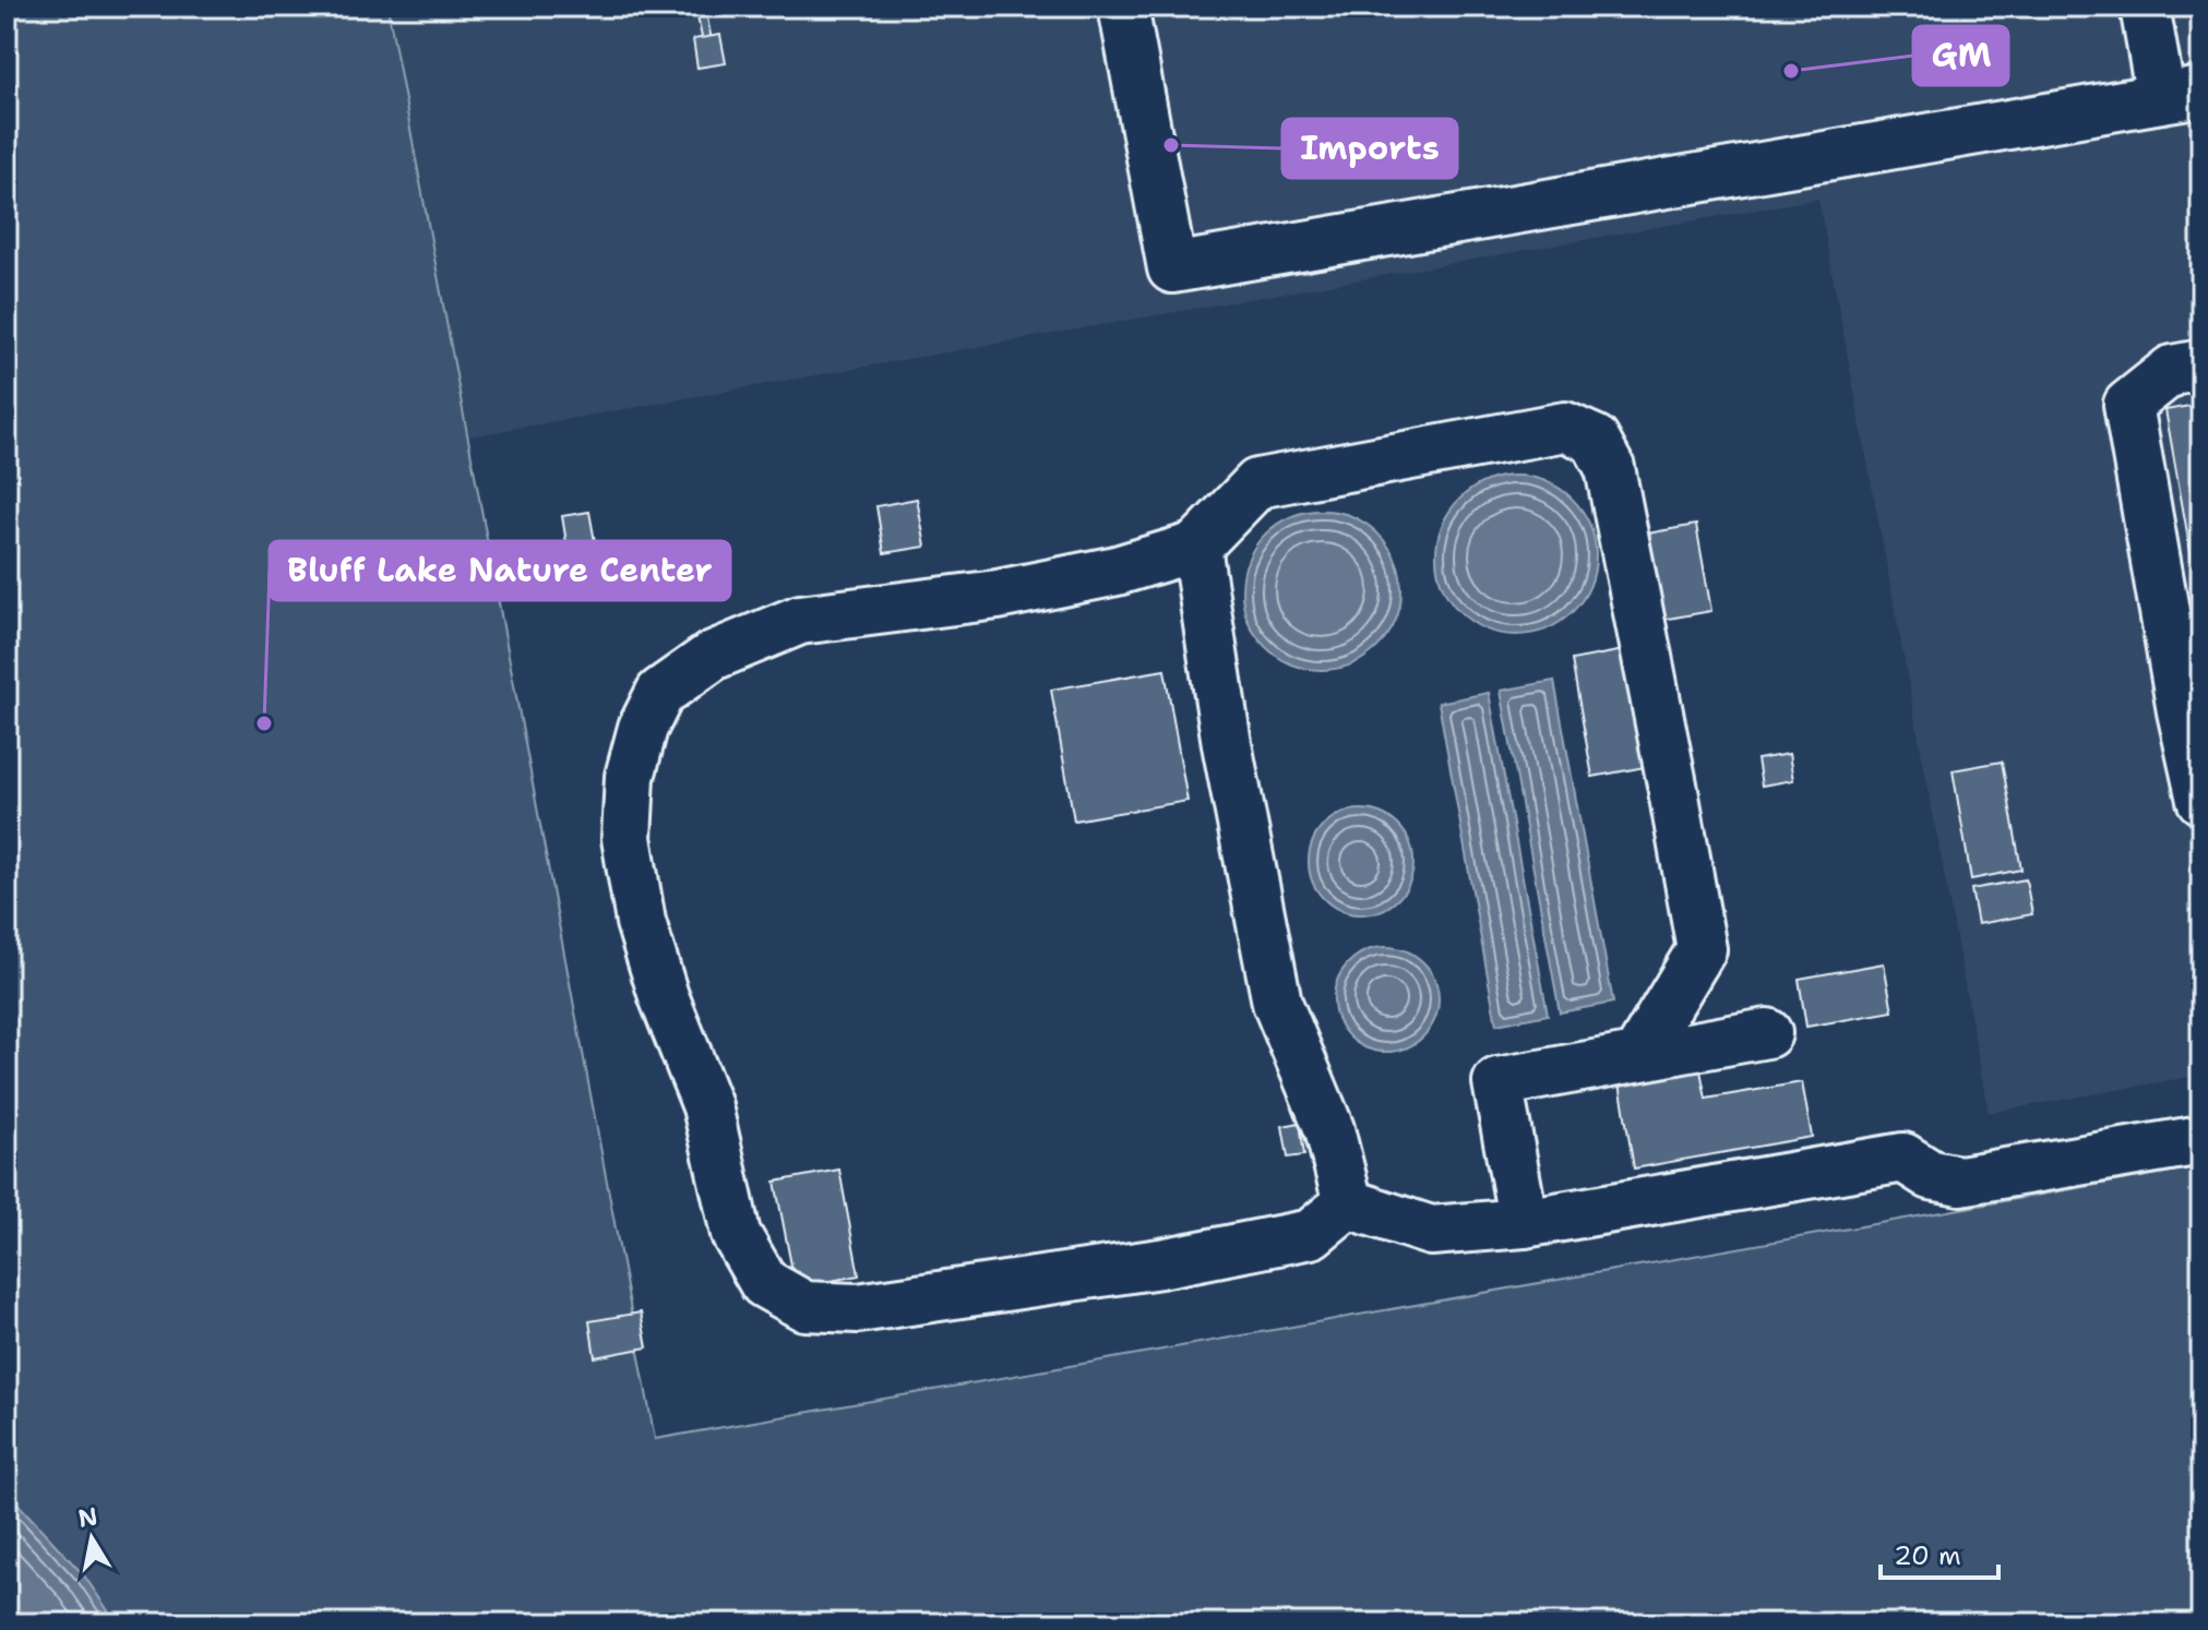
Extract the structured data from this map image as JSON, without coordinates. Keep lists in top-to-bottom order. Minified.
{"places":["GM","Imports","Bluff Lake Nature Center"],"scale_bar":"20 m","north":"top"}
